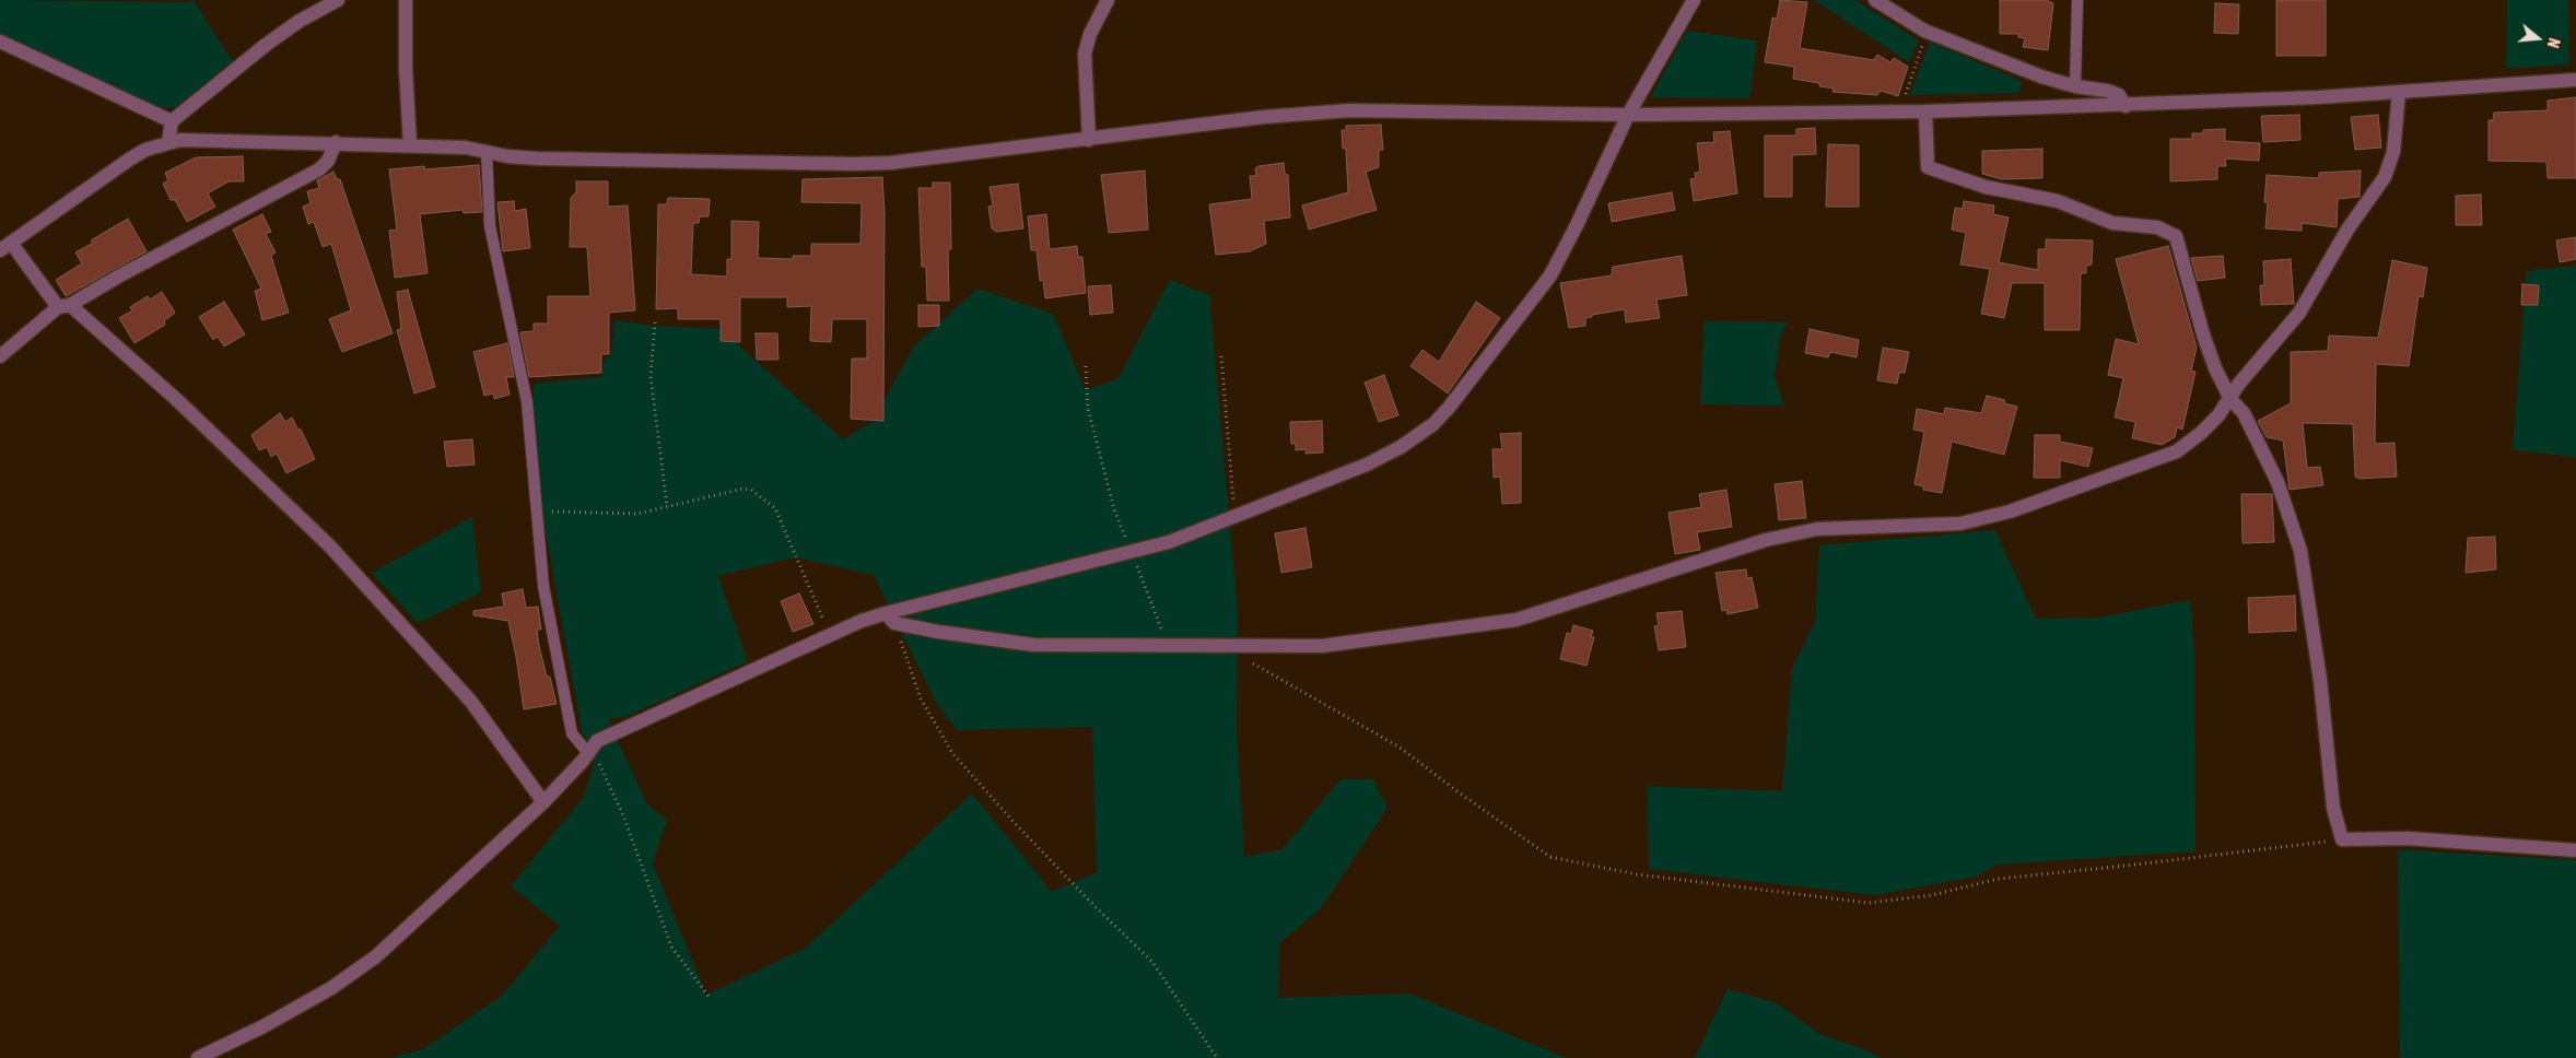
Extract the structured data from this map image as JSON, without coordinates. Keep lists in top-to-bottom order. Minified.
{"north":"right"}
